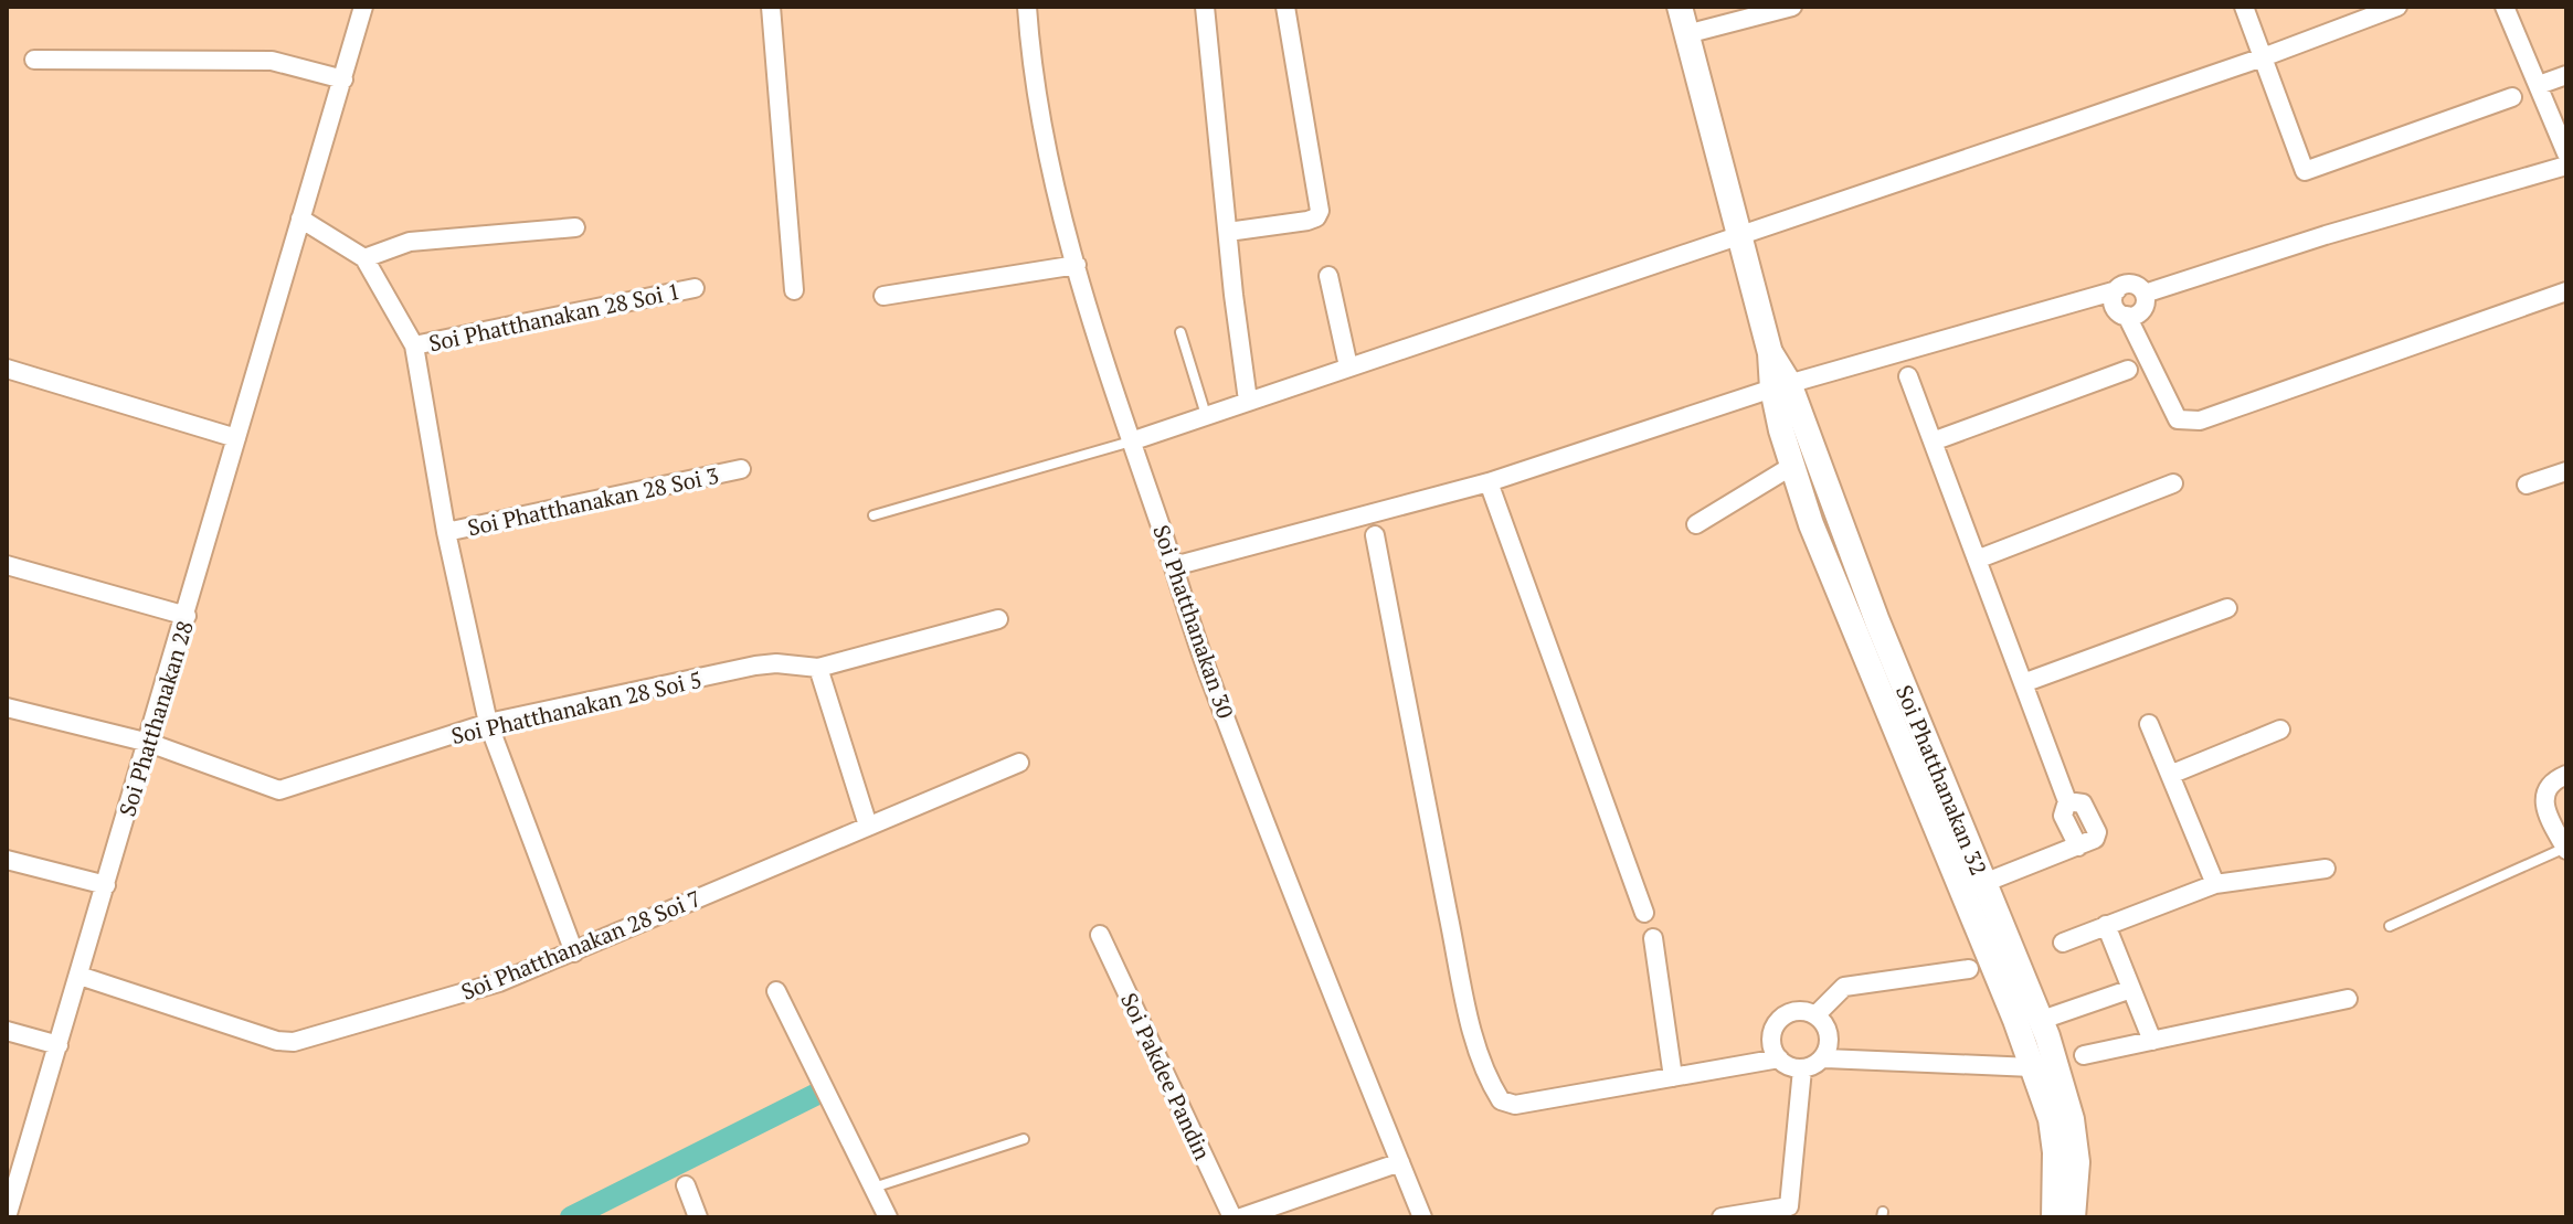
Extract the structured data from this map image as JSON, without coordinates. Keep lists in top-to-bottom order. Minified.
{"streets":{"street":["Soi Phatthanakan 28 Soi 1","Soi Phatthanakan 28 Soi 3","Soi Phatthanakan 30","Soi Phatthanakan 28 Soi 5","Soi Phatthanakan 28","Soi Phatthanakan 32","Soi Phatthanakan 28 Soi 7","Soi Pakdee Pandin"]},"crossings":[["Soi Phatthanakan 28 Soi 5","Soi Phatthanakan 28"],["Soi Phatthanakan 28","Soi Phatthanakan 28 Soi 7"]]}
